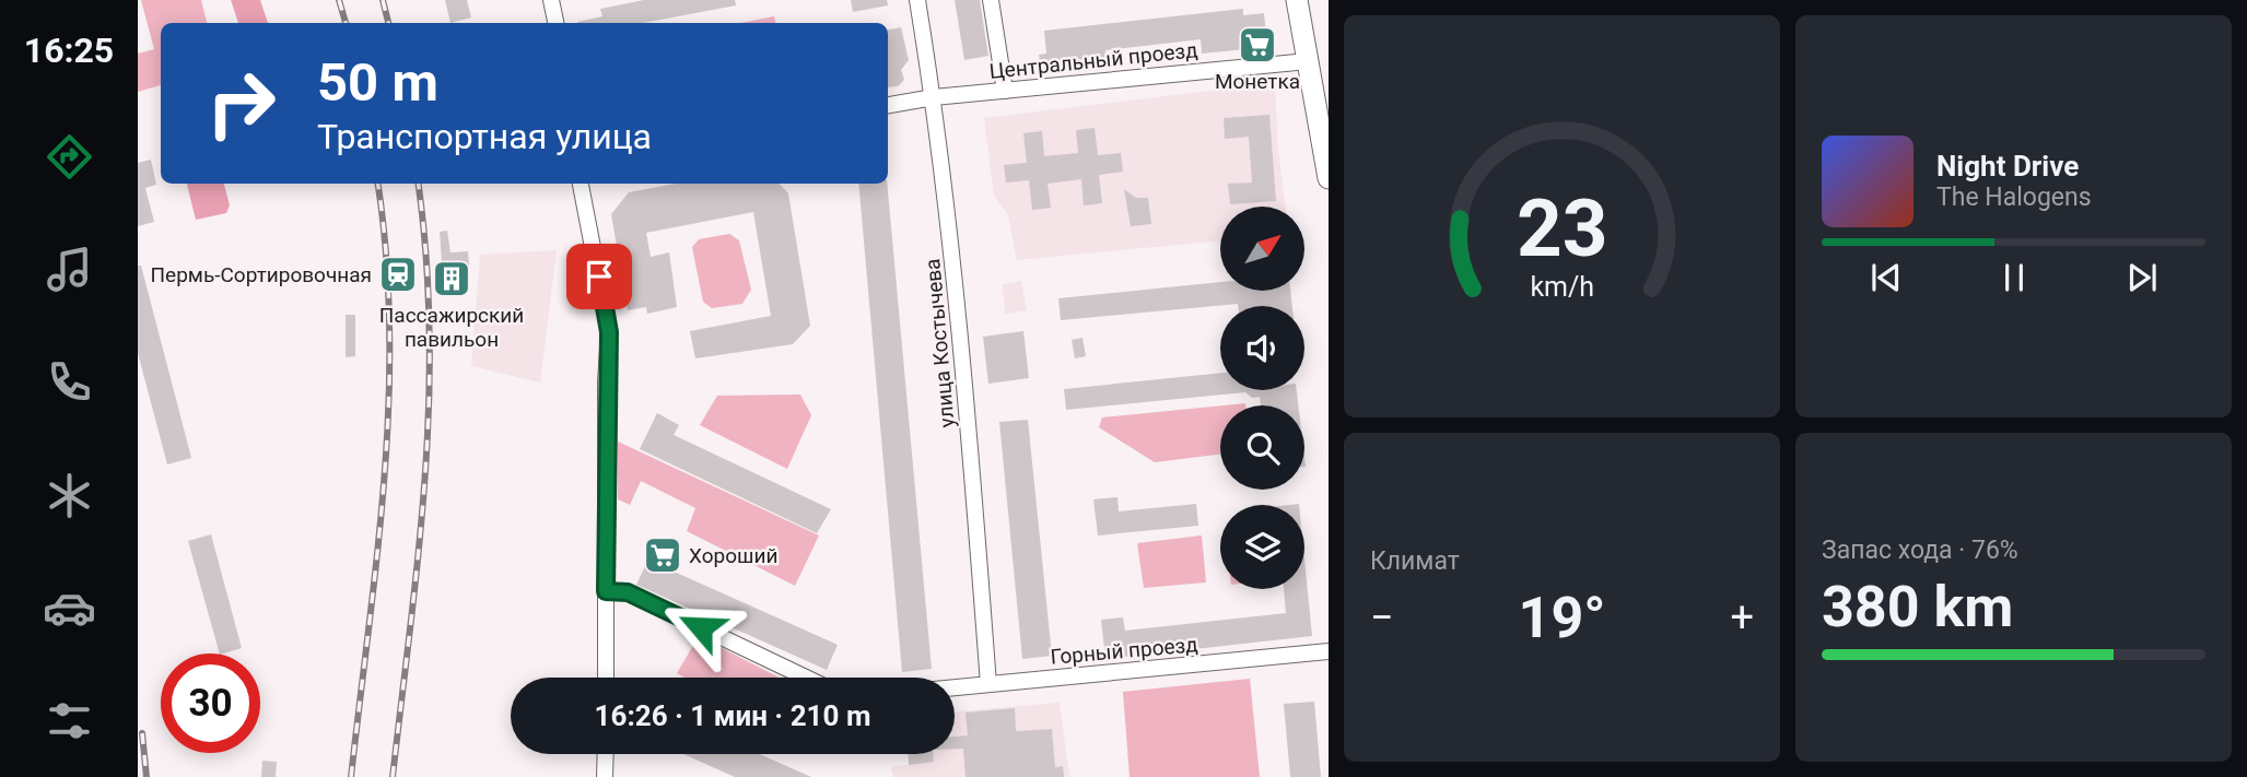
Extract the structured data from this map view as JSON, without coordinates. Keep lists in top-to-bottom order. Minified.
{"streets":{"street":["Центральный проезд","улица Костычева","Горный проезд"]},"crossings":[["Центральный проезд","улица Костычева"],["улица Костычева","Горный проезд"]],"places":{"supermarket":["Монетка","Хороший"],"station":["Пермь-Сортировочная"],"building":["Пассажирский павильон"]},"north":"top right","page":{"tabs":"16:25","turn":["50 m","Транспортная улица"],"song":["Night Drive","The Halogens"],"tile":["Климат",["Запас хода · 76%","380 km"]],"heat":["−","19°","+"],"limit":"30","trip":"16:26 · 1 мин · 210 m","gauge":["23","km/h"]}}
